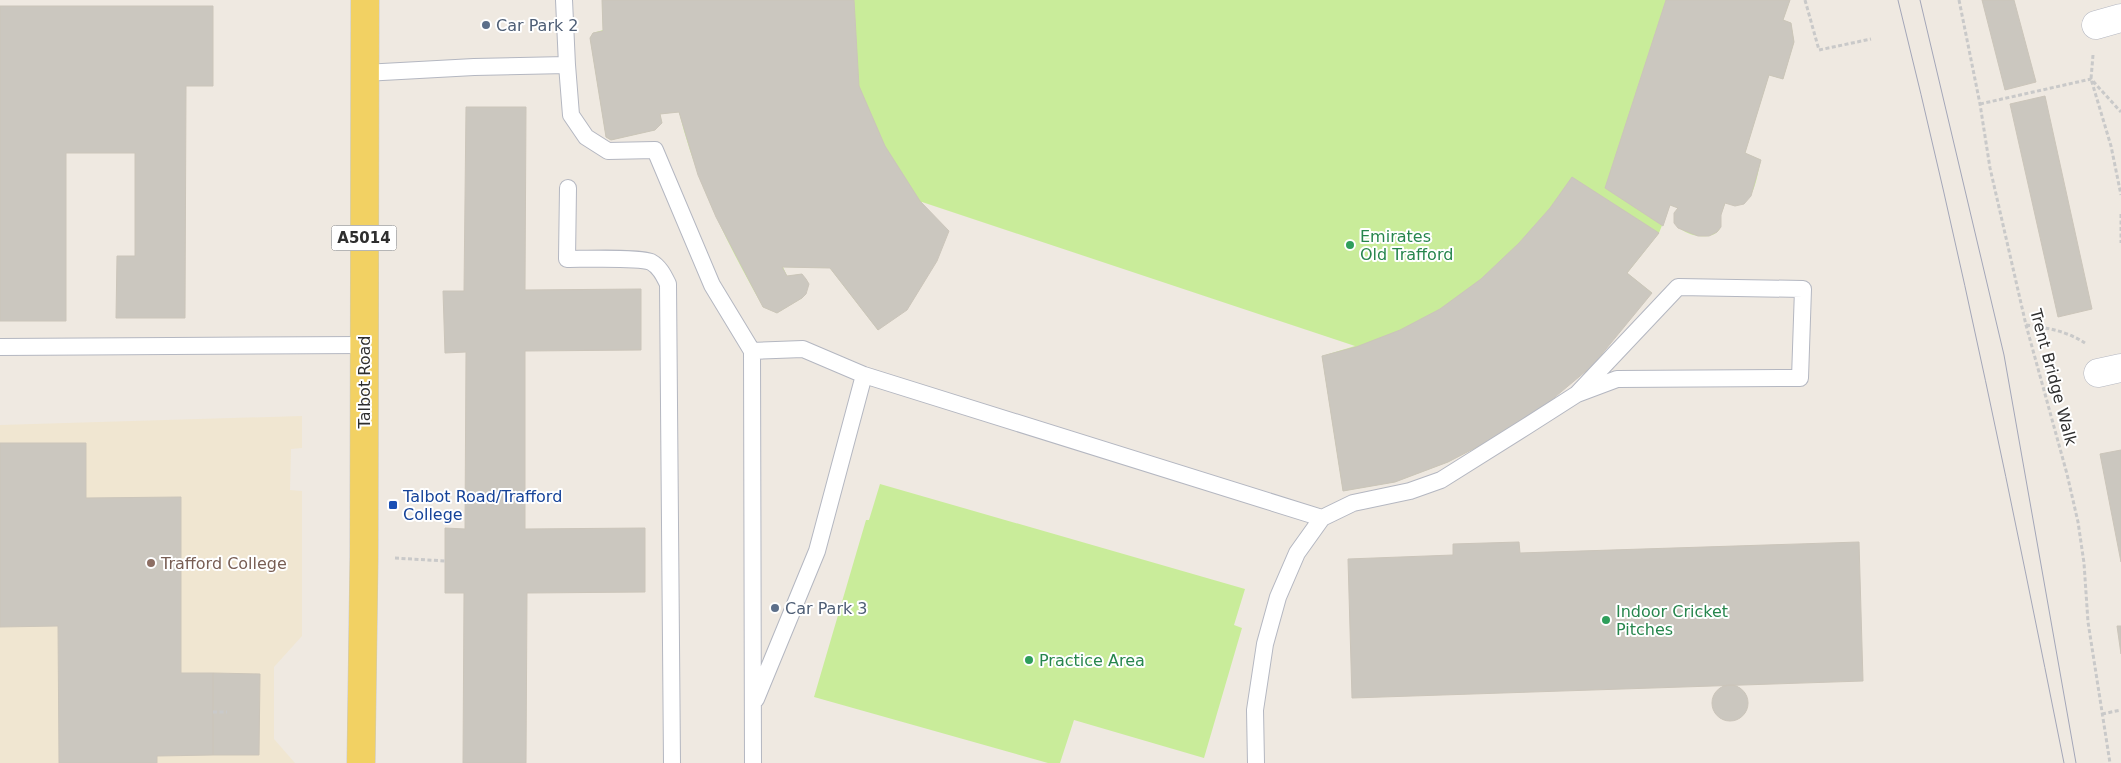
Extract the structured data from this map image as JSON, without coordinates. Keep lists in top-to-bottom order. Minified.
{"streets":{"main road":["A5014","Talbot Road"],"path":["Trent Bridge Walk"]},"places":{"other":["Car Park 2","Emirates Old Trafford","Trafford College","Car Park 3","Indoor Cricket Pitches","Practice Area"],"transit":["Talbot Road/Trafford College"]}}
